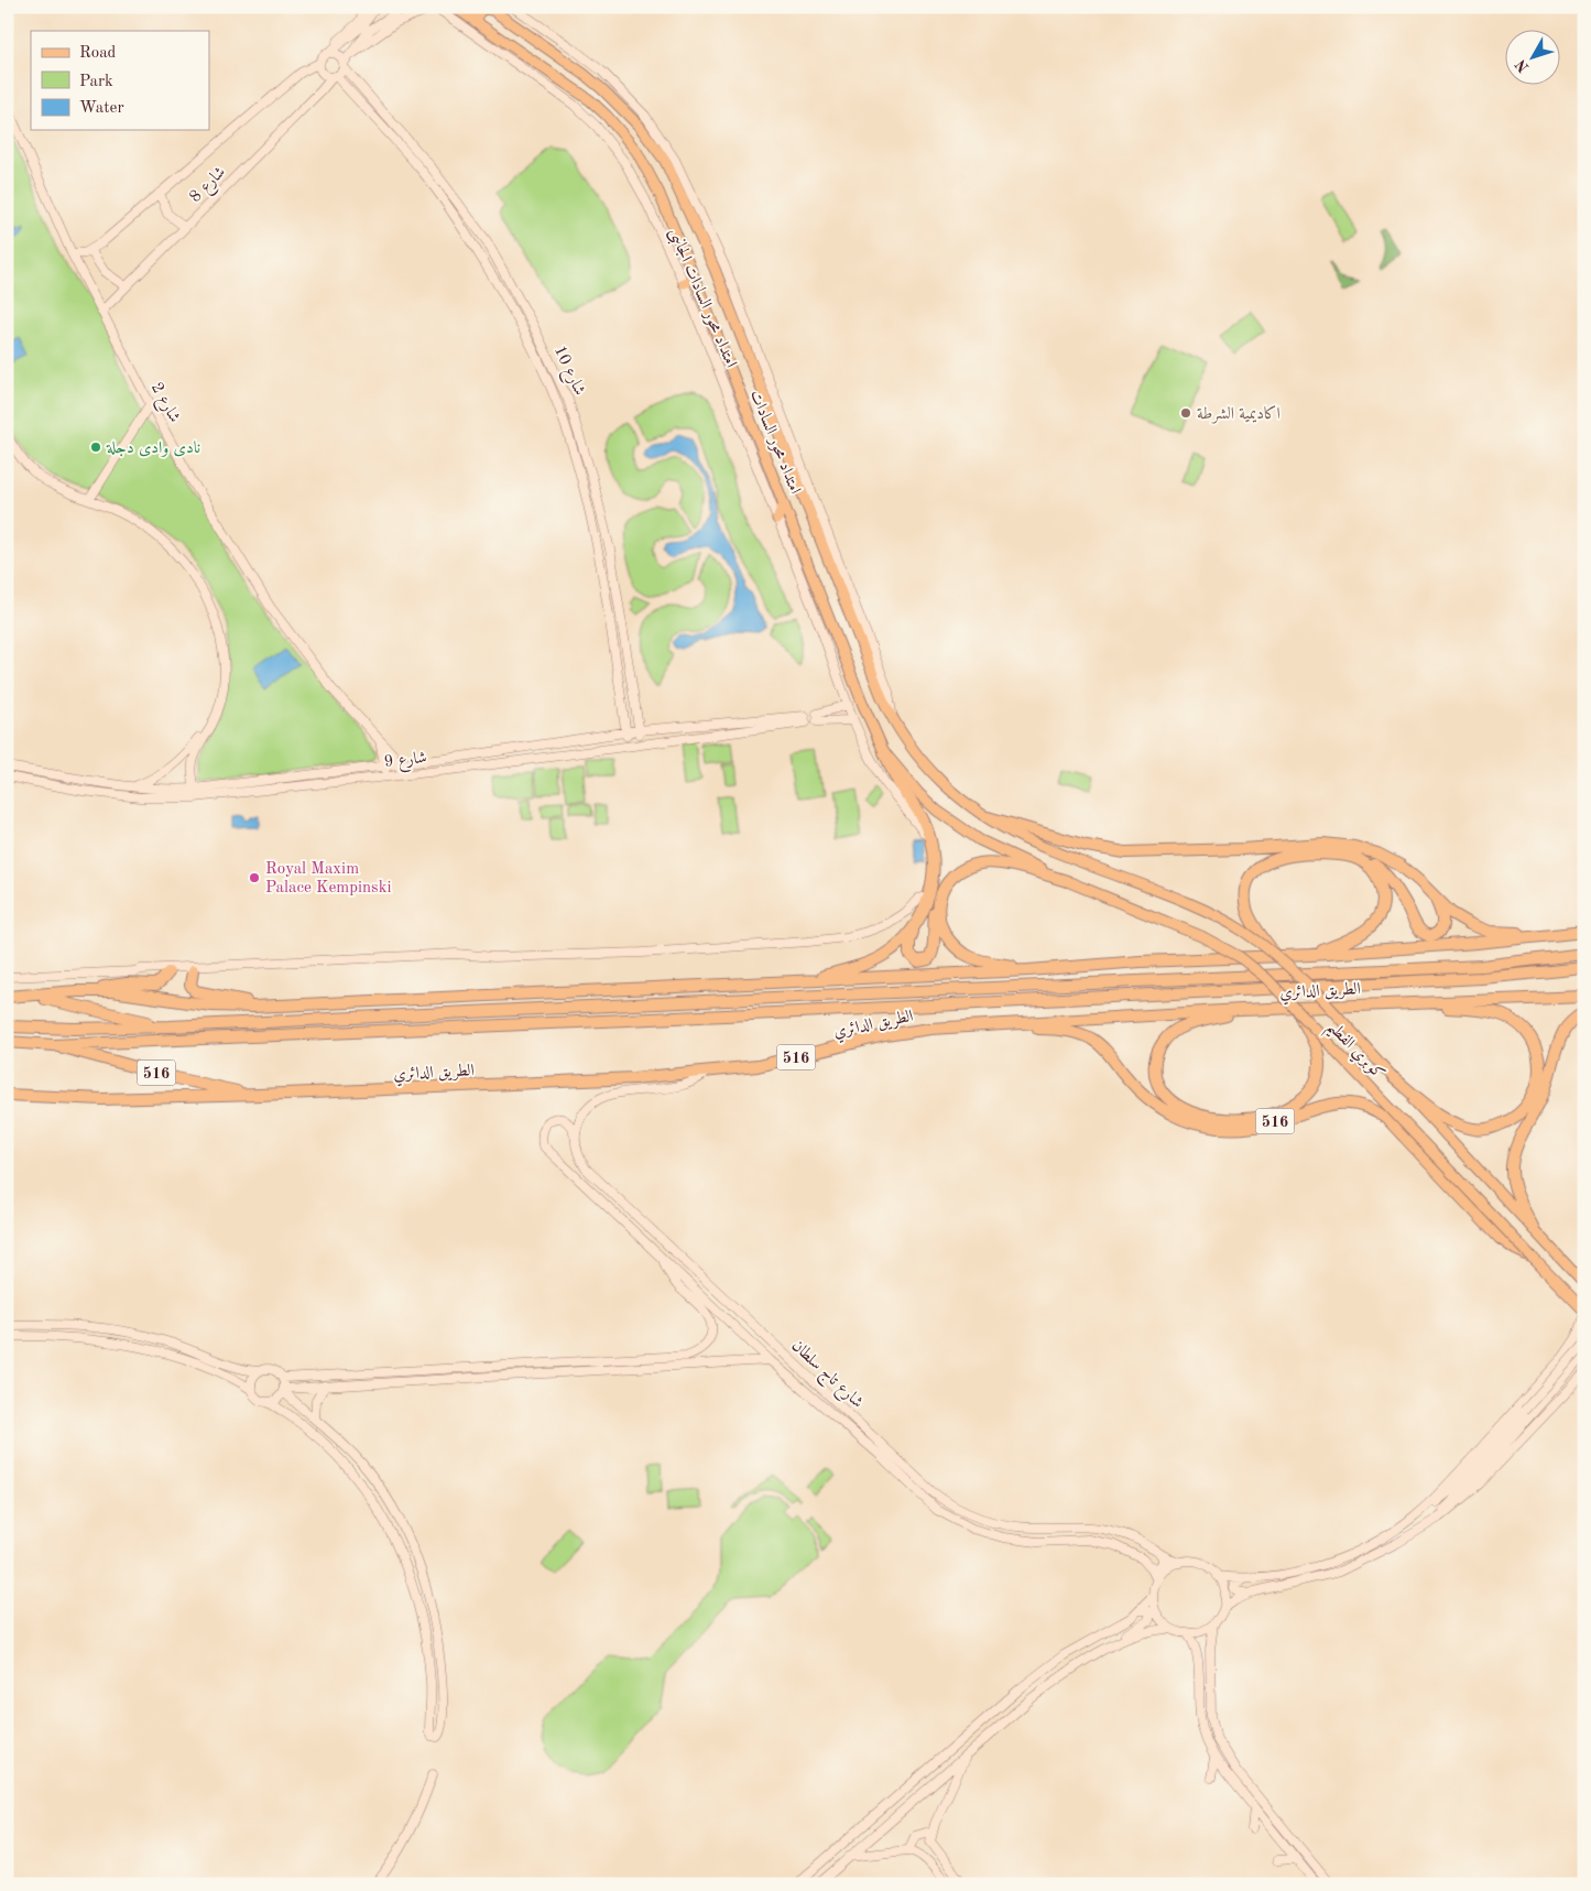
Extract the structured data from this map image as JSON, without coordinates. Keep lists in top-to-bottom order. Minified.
{"streets":{"highway":["الطريق الدائري","516"],"main road":["امتداد محور السادات","كوبري الفطيم"],"street":["شارع 8","امتداد محور السادات الجانبى","شارع 10","شارع 2","شارع 9","شارع تاج سلطان"]},"crossings":[["شارع 8","شارع 10"],["شارع 8","شارع 2"],["شارع 10","شارع 9"],["شارع 2","شارع 9"],["امتداد محور السادات","كوبري الفطيم"],["الطريق الدائري","516"],["كوبري الفطيم","516"]],"places":["اكاديمية الشرطة","نادى وادى دجلة","Royal Maxim Palace Kempinski"],"legend":["Road","Park","Water"],"north":"bottom left"}
